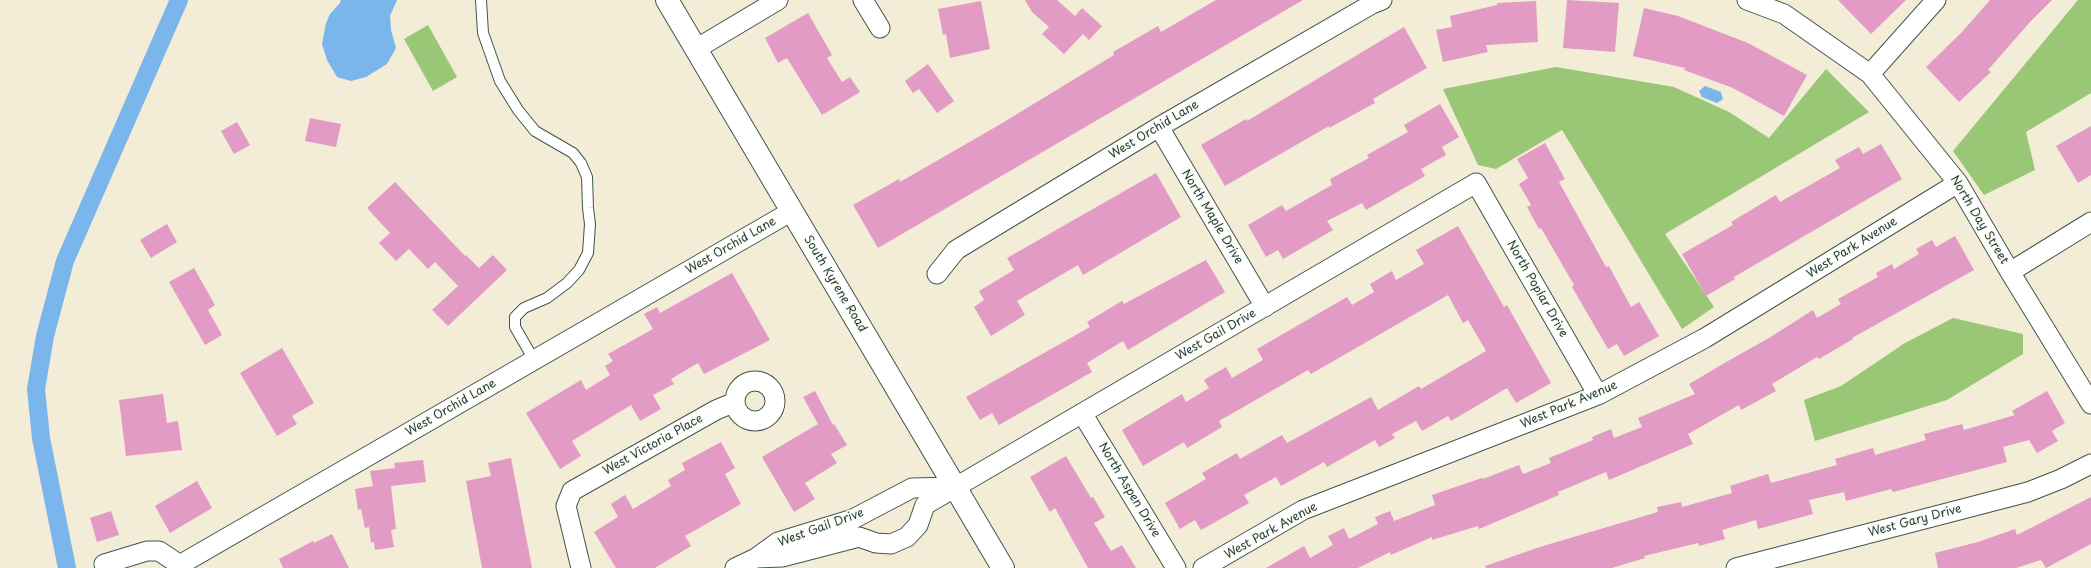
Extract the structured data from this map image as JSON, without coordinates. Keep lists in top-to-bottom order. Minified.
{"streets":{"main road":["South Kyrene Road"],"street":["West Orchid Lane","North Maple Drive","North Day Street","West Park Avenue","North Poplar Drive","West Gail Drive","West Victoria Place","North Aspen Drive","West Gary Drive"]},"crossings":[["West Orchid Lane","North Maple Drive"],["West Orchid Lane","South Kyrene Road"],["North Maple Drive","West Gail Drive"],["North Day Street","West Park Avenue"],["West Park Avenue","North Poplar Drive"],["South Kyrene Road","West Gail Drive"],["North Poplar Drive","West Gail Drive"],["West Gail Drive","North Aspen Drive"]]}
